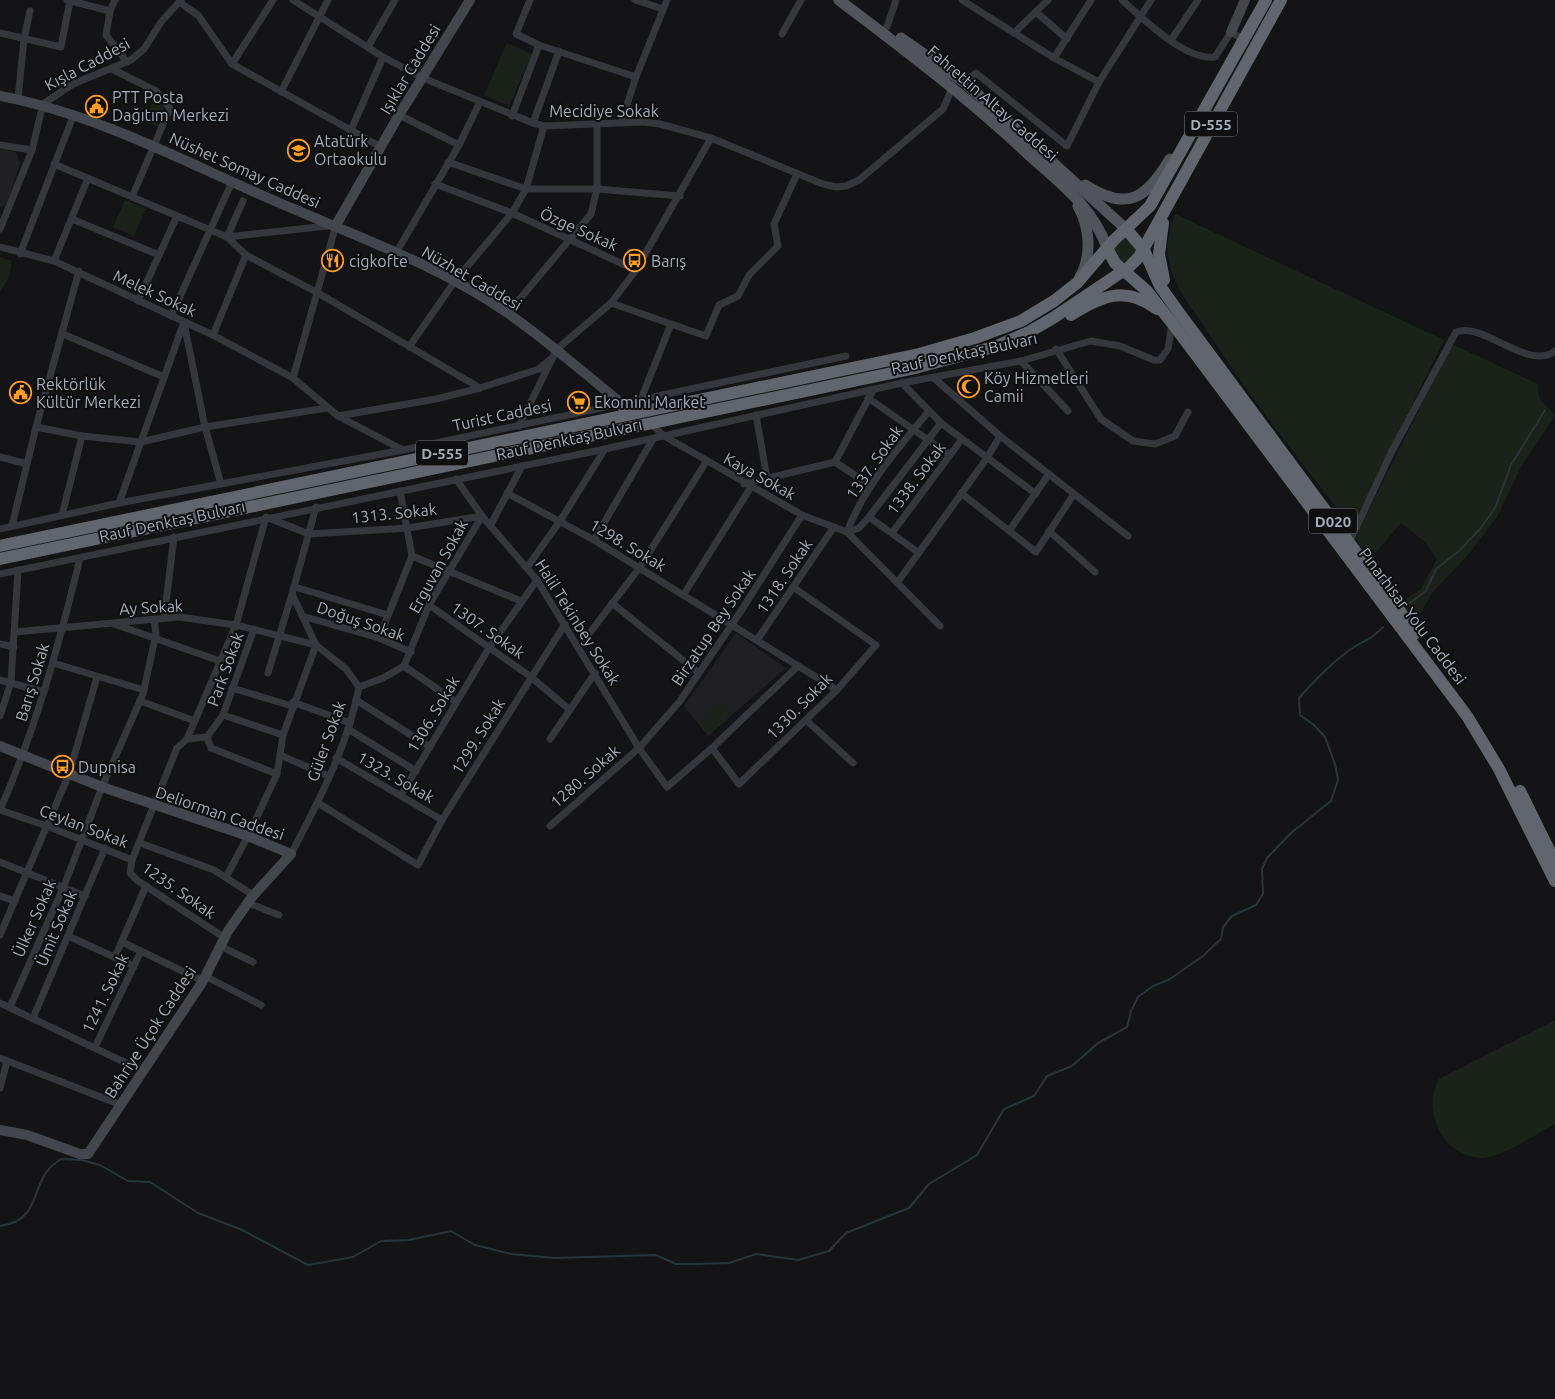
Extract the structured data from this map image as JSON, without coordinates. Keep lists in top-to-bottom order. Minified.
{"streets":{"highway":["D-555","Rauf Denktaş Bulvarı","D020","Pınarhisar Yolu Caddesi"],"main road":["Fahrettin Altay Caddesi"],"street":["Kışla Caddesi","Işıklar Caddesi","Mecidiye Sokak","Nüshet Somay Caddesi","Özge Sokak","Nüzhet Caddesi","Melek Sokak","Turist Caddesi","1337. Sokak","Kaya Sokak","1338. Sokak","1313. Sokak","1298. Sokak","Erguvan Sokak","1318. Sokak","Ay Sokak","Doğuş Sokak","Halil Tekinbey Sokak","Birzatup Bey Sokak","1307. Sokak","Park Sokak","Barış Sokak","1330. Sokak","1306. Sokak","1299. Sokak","Güler Sokak","1280. Sokak","1323. Sokak","Deliorman Caddesi","Ceylan Sokak","1235. Sokak","Ülker Sokak","Ümit Sokak","1241. Sokak","Bahriye Üçok Caddesi"]},"crossings":[["Kışla Caddesi","Nüshet Somay Caddesi"],["Işıklar Caddesi","Mecidiye Sokak"],["Işıklar Caddesi","Nüshet Somay Caddesi"],["Işıklar Caddesi","Nüzhet Caddesi"],["Işıklar Caddesi","Melek Sokak"],["Fahrettin Altay Caddesi","Mecidiye Sokak"],["Fahrettin Altay Caddesi","D-555"],["Fahrettin Altay Caddesi","Rauf Denktaş Bulvarı"],["Fahrettin Altay Caddesi","Pınarhisar Yolu Caddesi"],["D-555","Rauf Denktaş Bulvarı"],["D-555","Pınarhisar Yolu Caddesi"],["Nüshet Somay Caddesi","Nüzhet Caddesi"],["Nüzhet Caddesi","Rauf Denktaş Bulvarı"],["Nüzhet Caddesi","Turist Caddesi"],["Melek Sokak","Turist Caddesi"],["Rauf Denktaş Bulvarı","Turist Caddesi"],["Rauf Denktaş Bulvarı","Kaya Sokak"],["Rauf Denktaş Bulvarı","Pınarhisar Yolu Caddesi"],["Rauf Denktaş Bulvarı","Halil Tekinbey Sokak"],["Rauf Denktaş Bulvarı","Barış Sokak"],["1337. Sokak","Kaya Sokak"],["Kaya Sokak","1318. Sokak"],["Kaya Sokak","Birzatup Bey Sokak"],["1313. Sokak","Erguvan Sokak"],["1313. Sokak","Halil Tekinbey Sokak"],["1298. Sokak","1318. Sokak"],["1298. Sokak","Birzatup Bey Sokak"],["1298. Sokak","1330. Sokak"],["Erguvan Sokak","Doğuş Sokak"],["Erguvan Sokak","Halil Tekinbey Sokak"],["Erguvan Sokak","1307. Sokak"],["1318. Sokak","1330. Sokak"],["Ay Sokak","Park Sokak"],["Ay Sokak","Barış Sokak"],["Ay Sokak","Güler Sokak"],["Ay Sokak","Ülker Sokak"],["Doğuş Sokak","Güler Sokak"],["Halil Tekinbey Sokak","Birzatup Bey Sokak"],["Halil Tekinbey Sokak","1330. Sokak"],["Halil Tekinbey Sokak","1306. Sokak"],["Halil Tekinbey Sokak","1299. Sokak"],["Halil Tekinbey Sokak","1280. Sokak"],["Birzatup Bey Sokak","1280. Sokak"],["1307. Sokak","1306. Sokak"],["1307. Sokak","1299. Sokak"],["Barış Sokak","Deliorman Caddesi"],["Barış Sokak","Ceylan Sokak"],["1306. Sokak","1323. Sokak"],["1299. Sokak","Güler Sokak"],["1299. Sokak","1323. Sokak"],["Güler Sokak","1323. Sokak"],["Güler Sokak","Deliorman Caddesi"],["Güler Sokak","Bahriye Üçok Caddesi"],["Deliorman Caddesi","Ceylan Sokak"],["Deliorman Caddesi","Ülker Sokak"],["Deliorman Caddesi","Bahriye Üçok Caddesi"],["Ceylan Sokak","1235. Sokak"],["Ceylan Sokak","Ülker Sokak"],["Ceylan Sokak","Ümit Sokak"],["1235. Sokak","Bahriye Üçok Caddesi"]],"places":{"public building":["PTT Posta Dağıtım Merkezi","Rektörlük Kültür Merkezi"],"school or university":["Atatürk Ortaokulu"],"restaurant":["cigkofte"],"bus stop":["Barış","Dupnisa"],"mosque":["Köy Hizmetleri Camii"],"supermarket":["Ekomini Market"]}}
